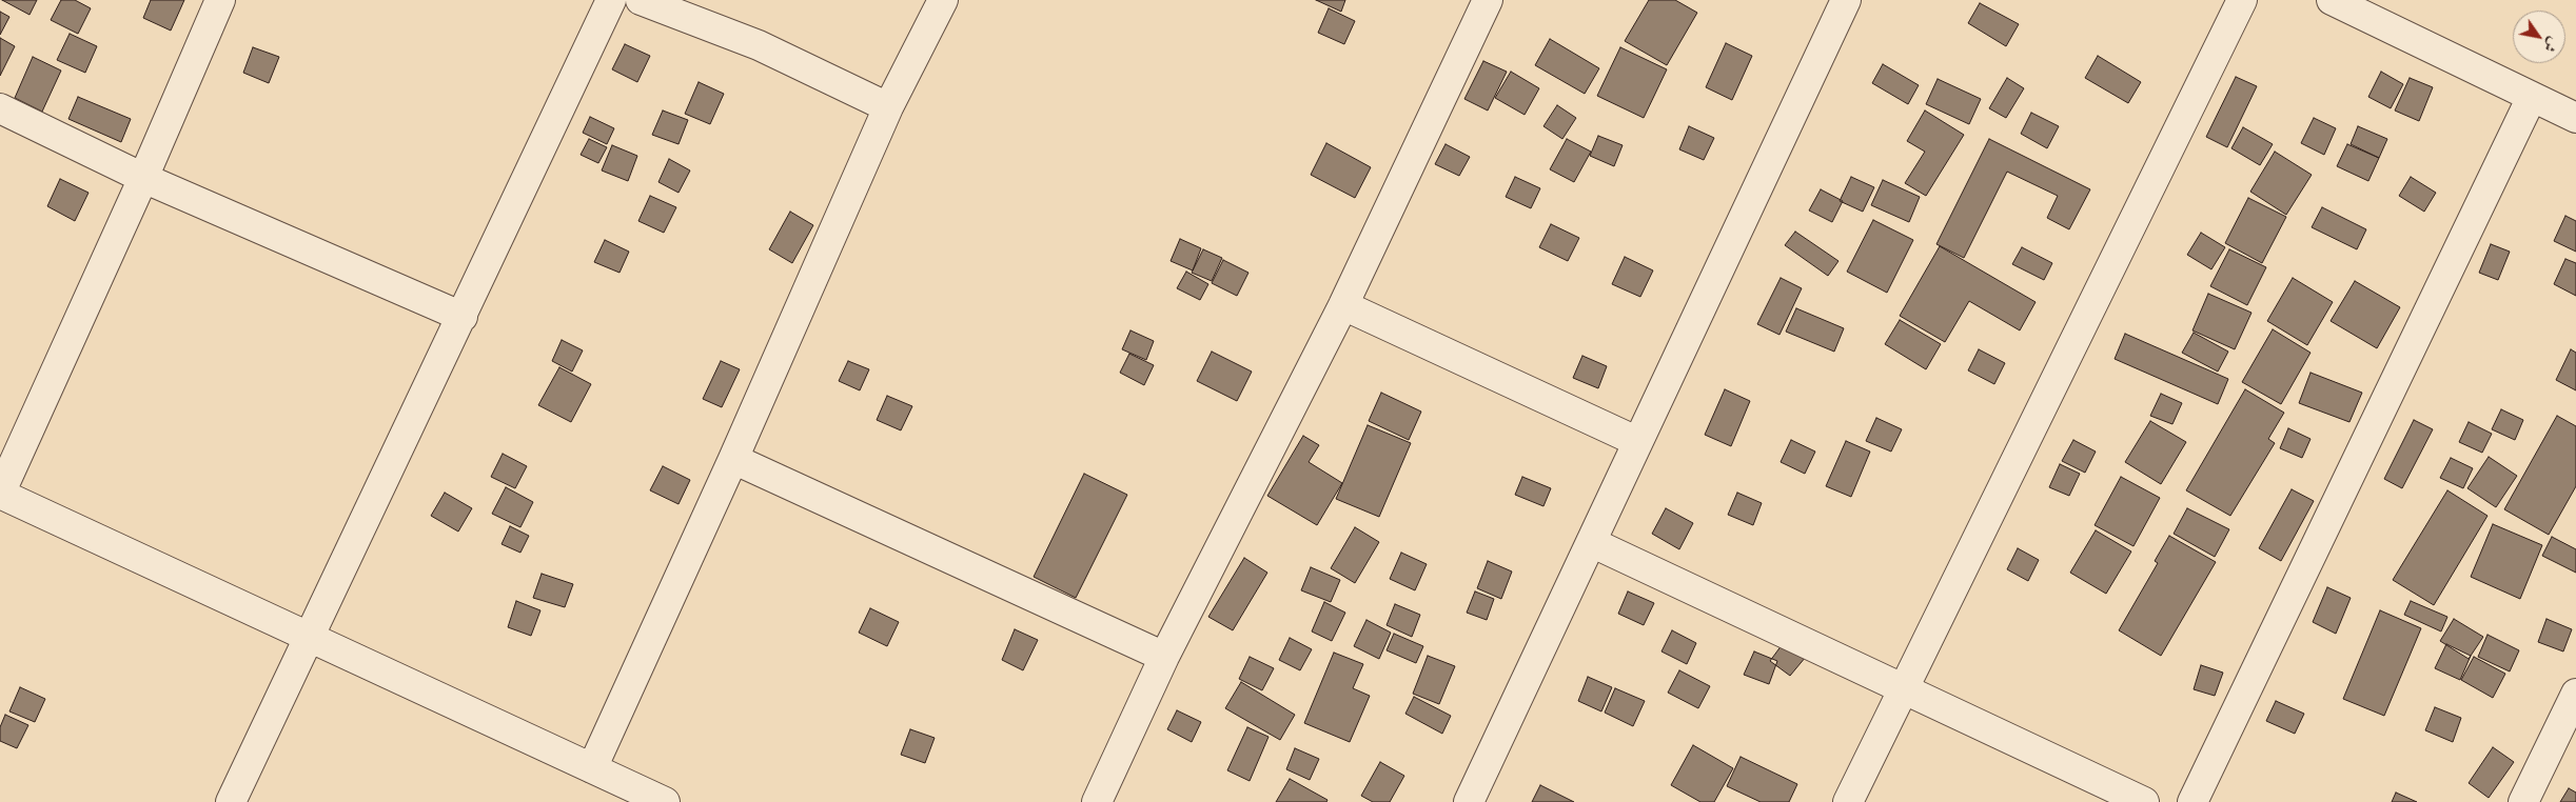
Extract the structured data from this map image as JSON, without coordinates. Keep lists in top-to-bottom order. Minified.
{"north":"bottom right"}
